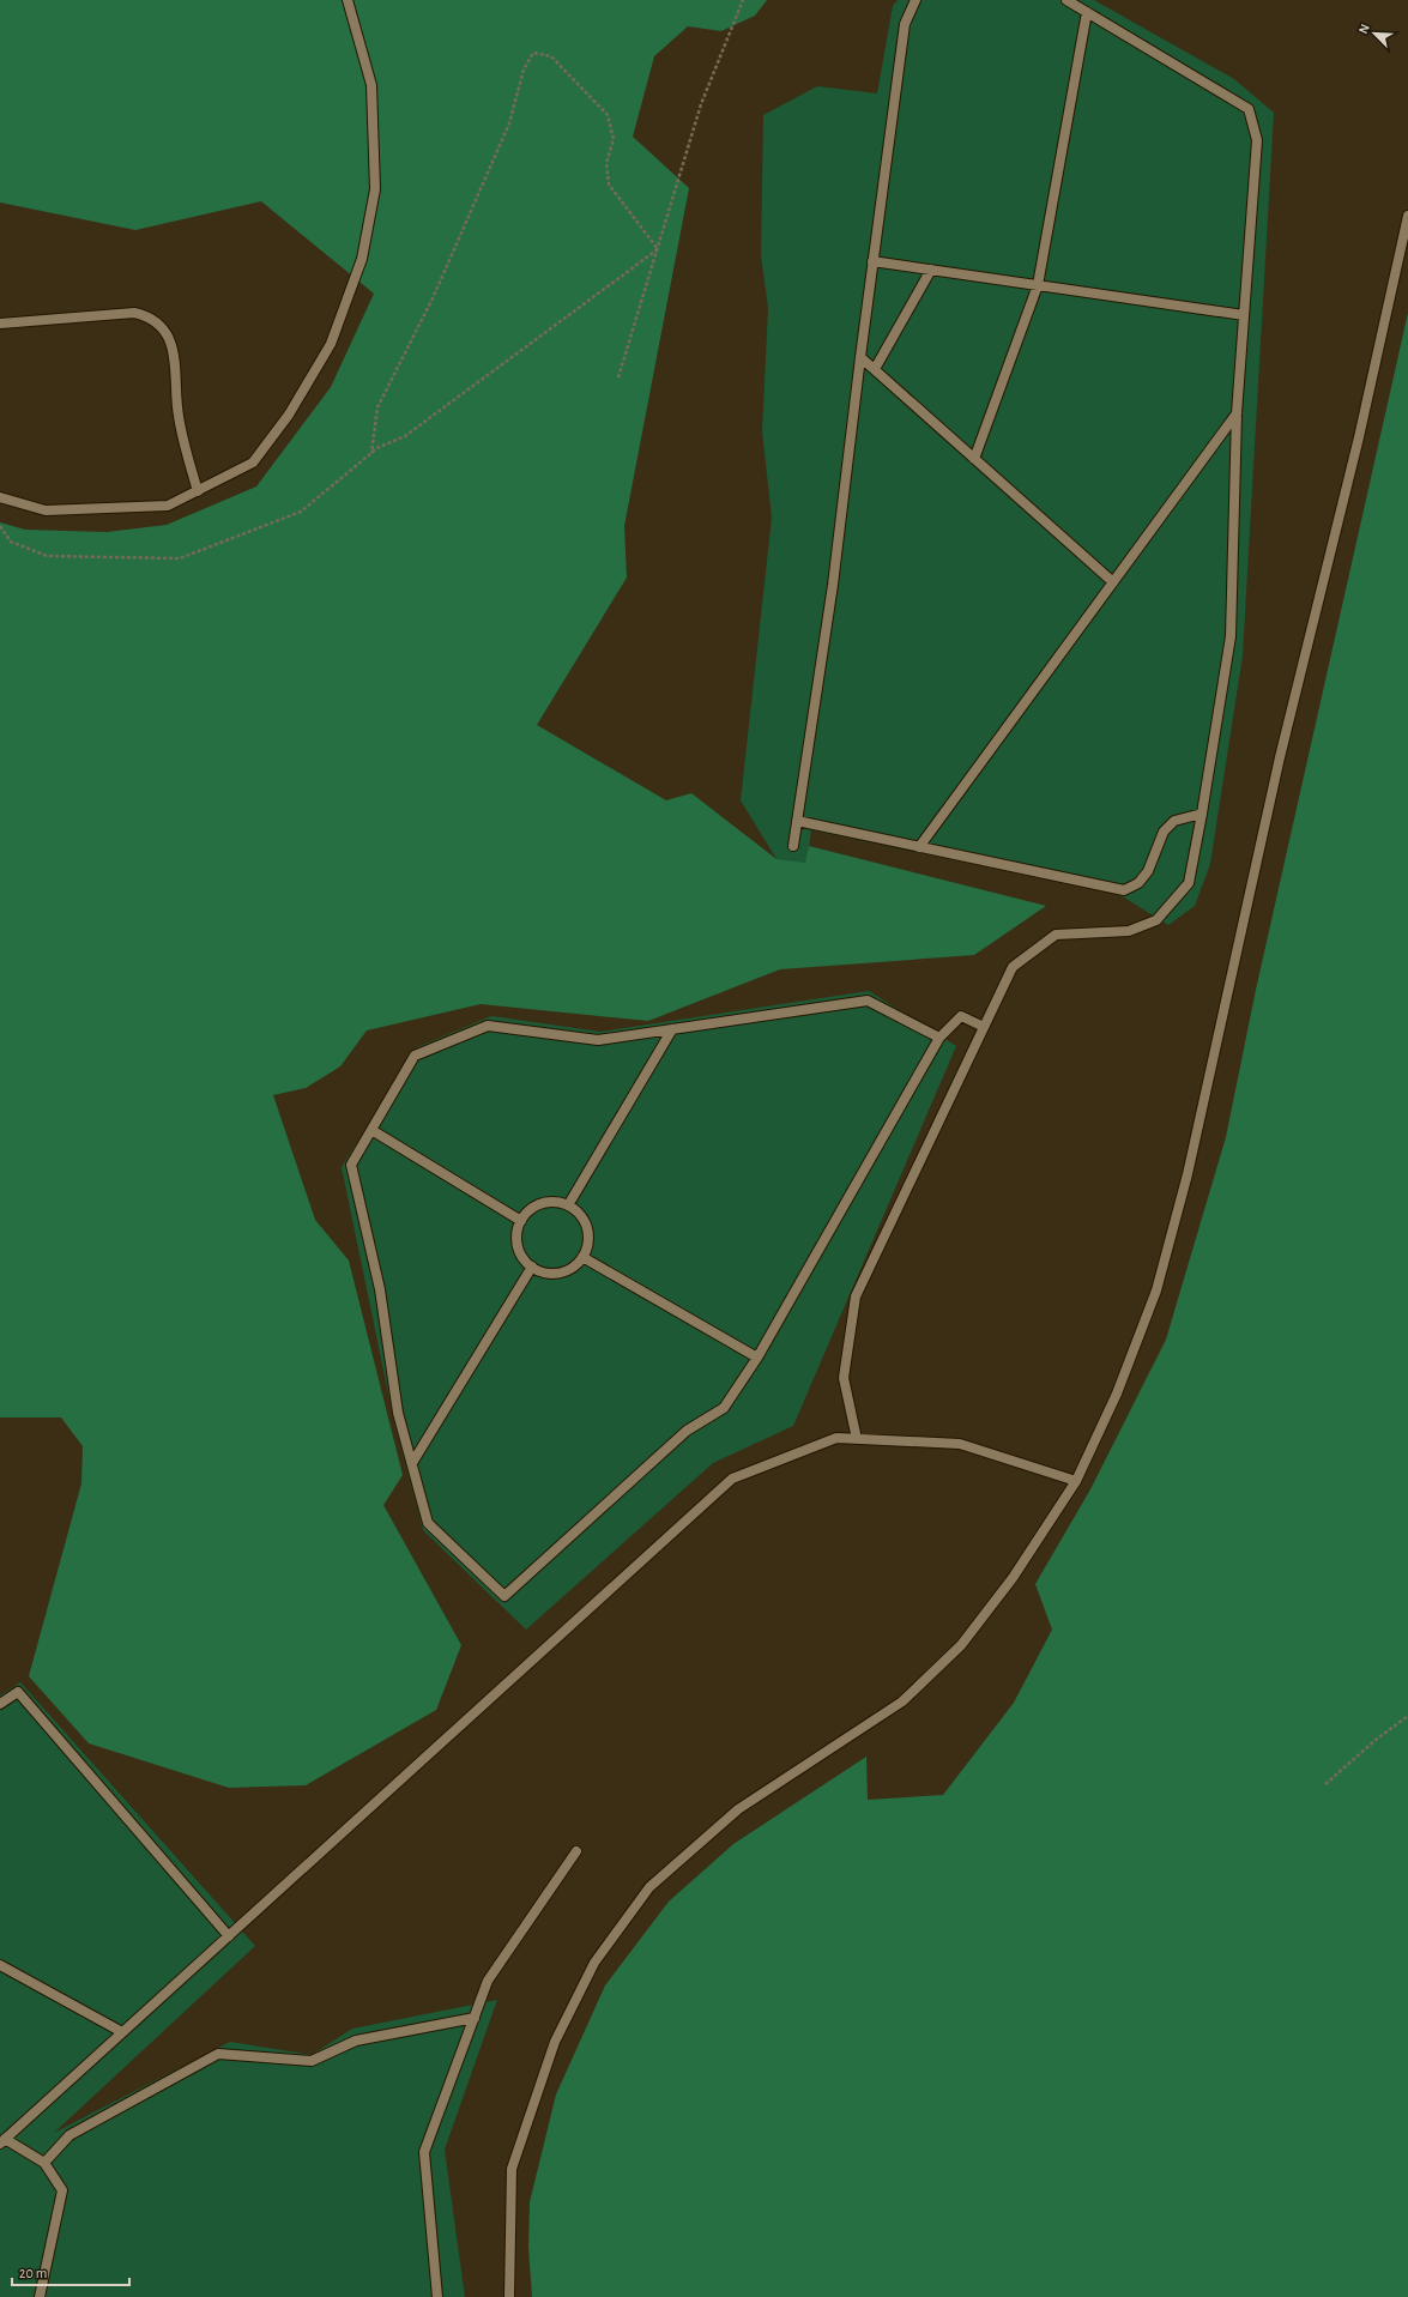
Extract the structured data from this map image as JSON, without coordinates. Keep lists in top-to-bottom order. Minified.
{"scale_bar":"20 m","north":"top left"}
